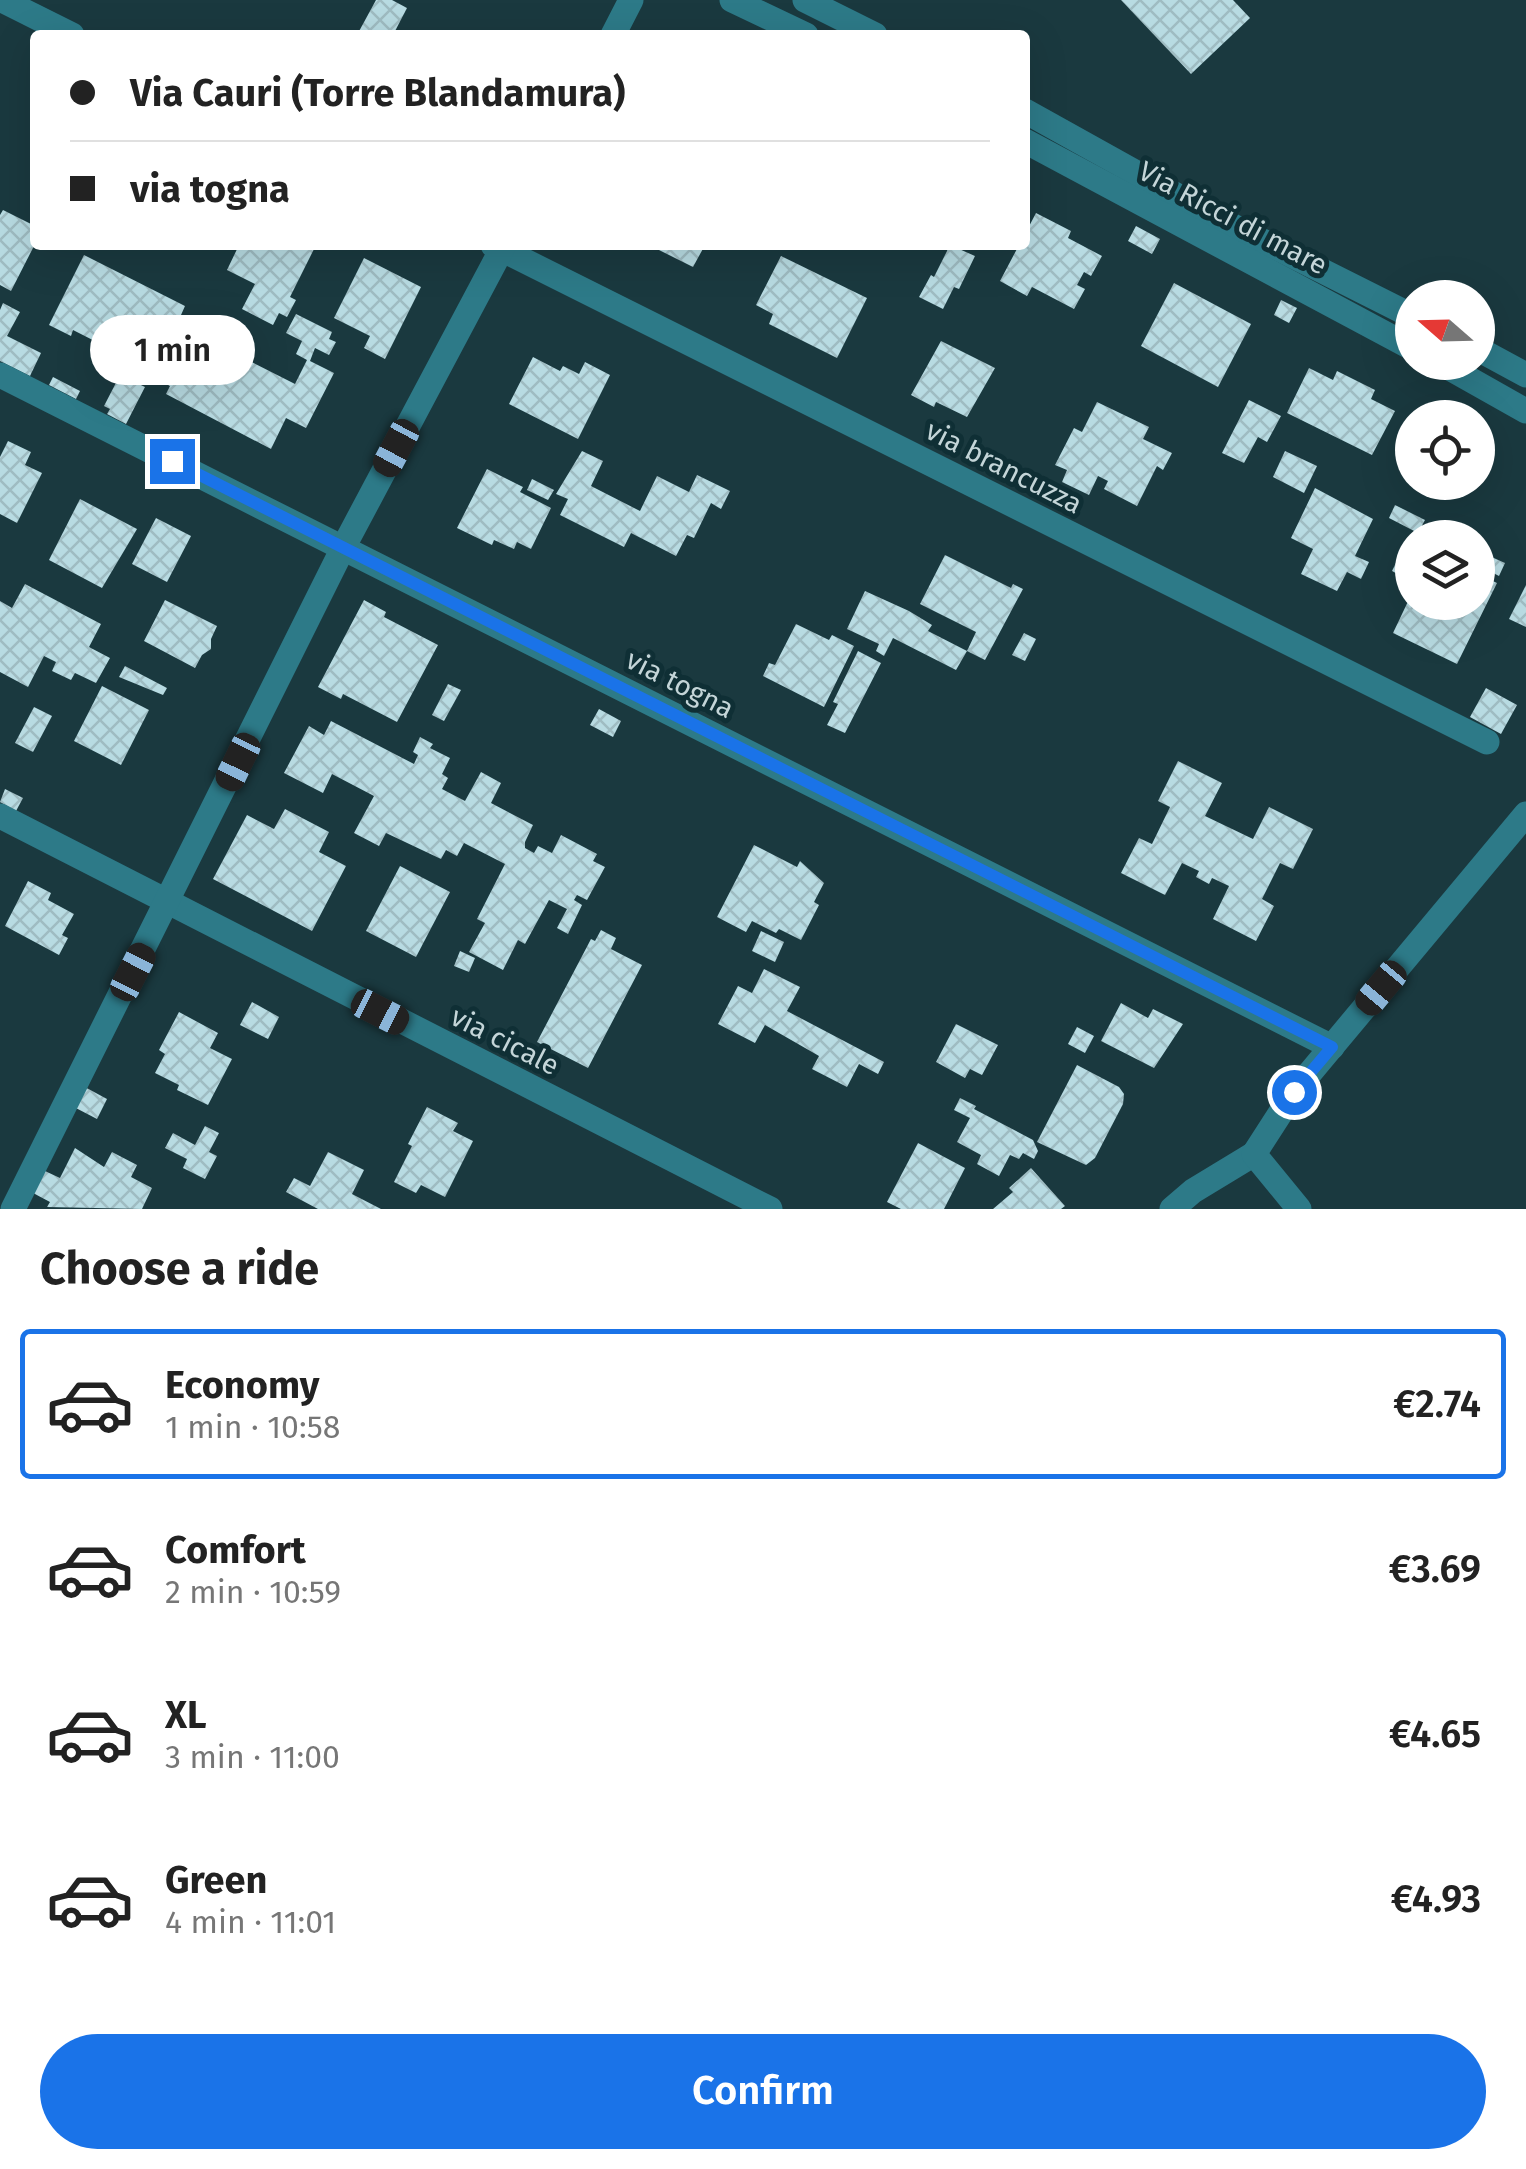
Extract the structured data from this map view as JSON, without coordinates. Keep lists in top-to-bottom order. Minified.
{"streets":{"street":["Via Ricci di mare","via brancuzza","via togna","via cicale"]},"north":"left","page":{"banner":["Via Cauri (Torre Blandamura)","via togna"],"bubble":"1 min","heading":"Choose a ride","list":[{"name":"Economy","note":"1 min · 10:58","value":"€2.74"},{"name":"Comfort","note":"2 min · 10:59","value":"€3.69"},{"name":"XL","note":"3 min · 11:00","value":"€4.65"},{"name":"Green","note":"4 min · 11:01","value":"€4.93"}],"buttons":"Confirm"}}
